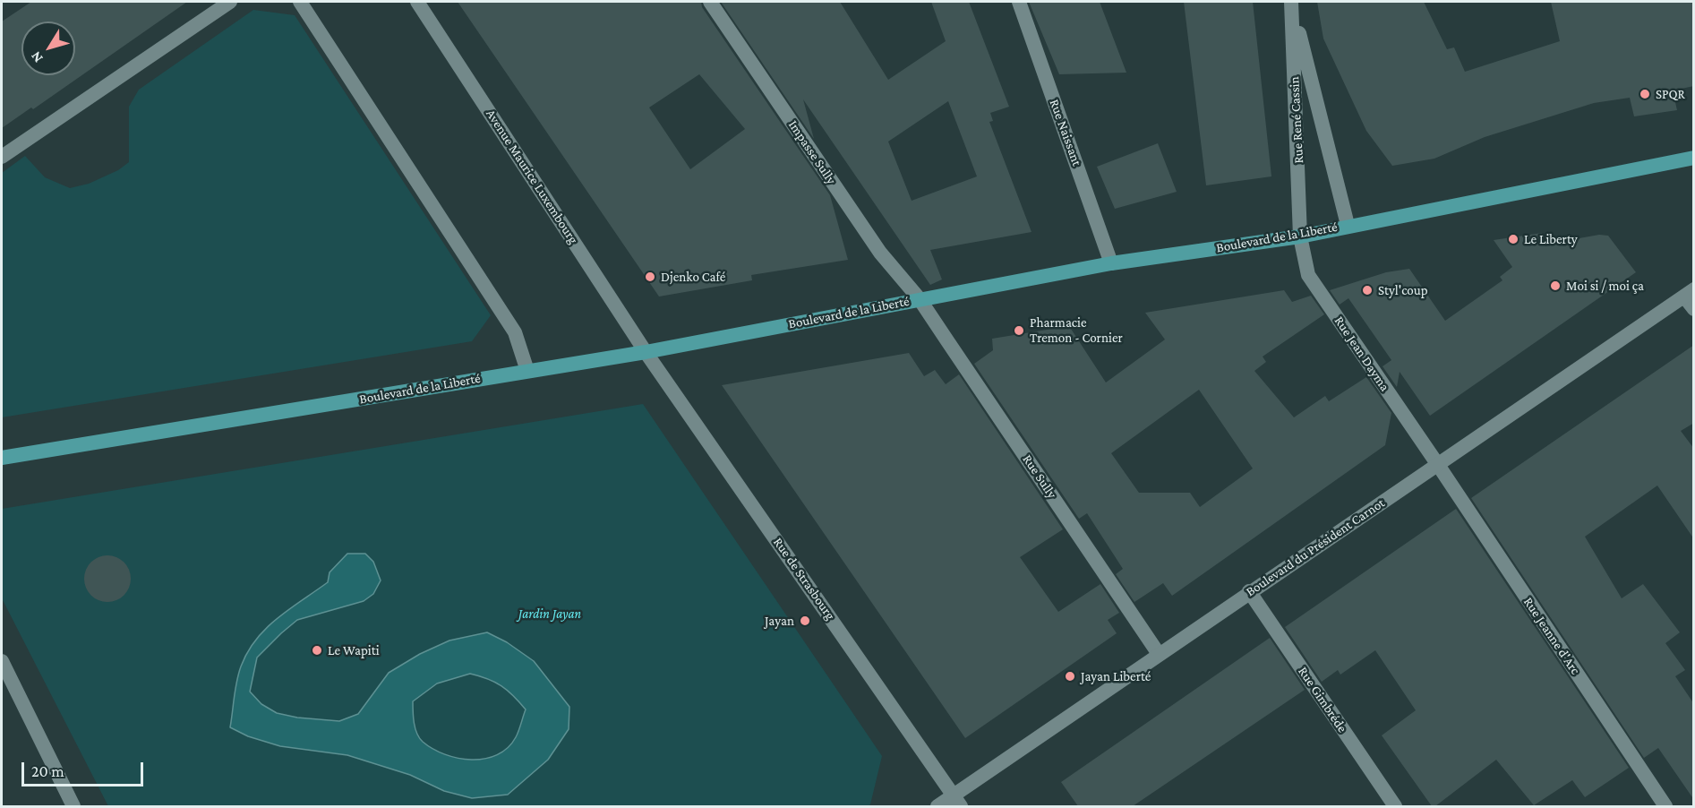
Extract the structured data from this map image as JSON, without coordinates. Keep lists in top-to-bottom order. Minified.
{"streets":{"main road":["Boulevard de la Liberté"],"street":["Rue René Cassin","Rue Naissant","Impasse Sully","Avenue Maurice Luxembourg","Rue Jean Dayma","Rue Sully","Boulevard du Président Carnot","Rue de Strasbourg","Rue Jeanne d'Arc","Rue Gimbréde"]},"crossings":[["Rue René Cassin","Boulevard de la Liberté"],["Rue René Cassin","Rue Jean Dayma"],["Rue Naissant","Boulevard de la Liberté"],["Impasse Sully","Boulevard de la Liberté"],["Impasse Sully","Rue Sully"],["Avenue Maurice Luxembourg","Boulevard de la Liberté"],["Avenue Maurice Luxembourg","Rue de Strasbourg"],["Boulevard de la Liberté","Rue Jean Dayma"],["Boulevard de la Liberté","Rue Sully"],["Boulevard de la Liberté","Rue de Strasbourg"],["Rue Jean Dayma","Boulevard du Président Carnot"],["Rue Jean Dayma","Rue Jeanne d'Arc"],["Rue Sully","Boulevard du Président Carnot"],["Boulevard du Président Carnot","Rue de Strasbourg"],["Boulevard du Président Carnot","Rue Jeanne d'Arc"],["Boulevard du Président Carnot","Rue Gimbréde"]],"parks":["Jardin Jayan"],"places":["SPQR","Le Liberty","Djenko Café","Moi si / moi ça","Styl'coup","Pharmacie Tremon - Cornier","Jayan","Le Wapiti","Jayan Liberté"],"scale_bar":"20 m","north":"bottom left"}
